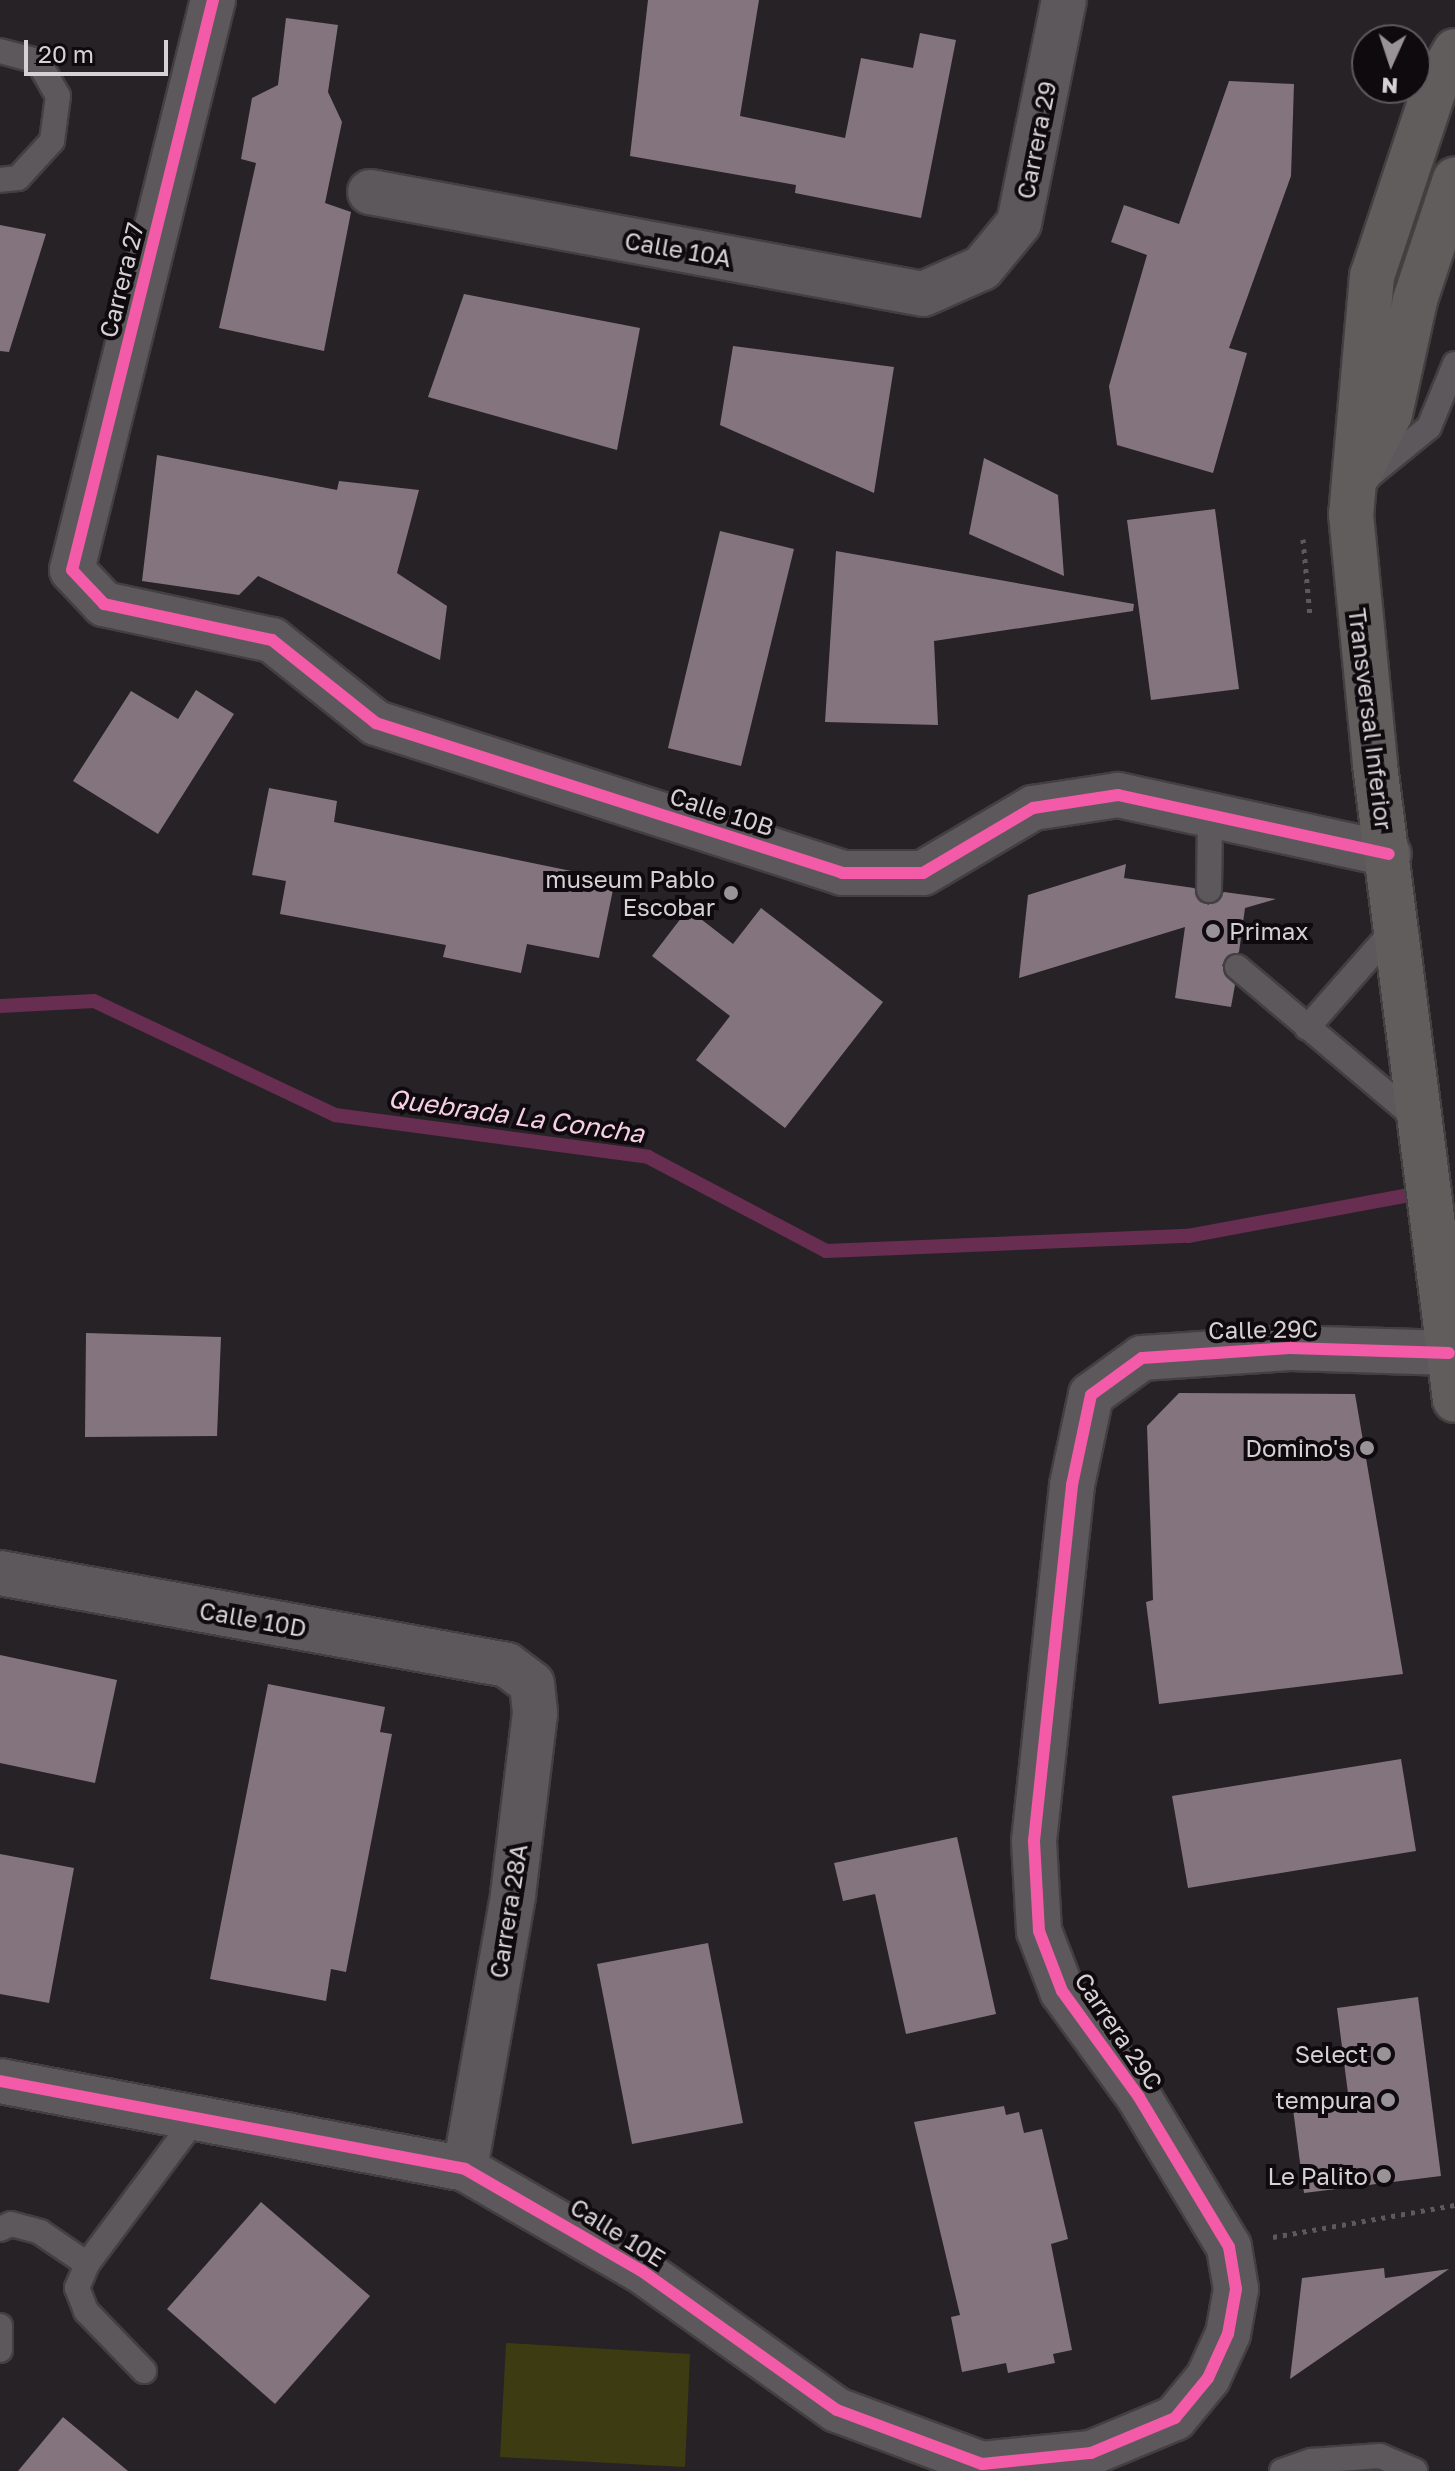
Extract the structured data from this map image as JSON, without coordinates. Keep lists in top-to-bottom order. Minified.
{"streets":{"main road":["Transversal Inferior"],"street":["Carrera 29","Calle 10A","Carrera 27","Calle 10B","Calle 29C","Calle 10D","Carrera 28A","Carrera 29C","Calle 10E"]},"crossings":[["Carrera 29","Calle 10A"],["Carrera 27","Calle 10B"],["Transversal Inferior","Calle 10B"],["Transversal Inferior","Calle 29C"],["Calle 29C","Carrera 29C"],["Calle 10D","Carrera 28A"],["Carrera 28A","Calle 10E"],["Carrera 29C","Calle 10E"]],"water":["Quebrada La Concha"],"places":["museum Pablo Escobar","Primax","Domino's","Select","tempura","Le Palito"],"scale_bar":"20 m","north":"bottom"}
